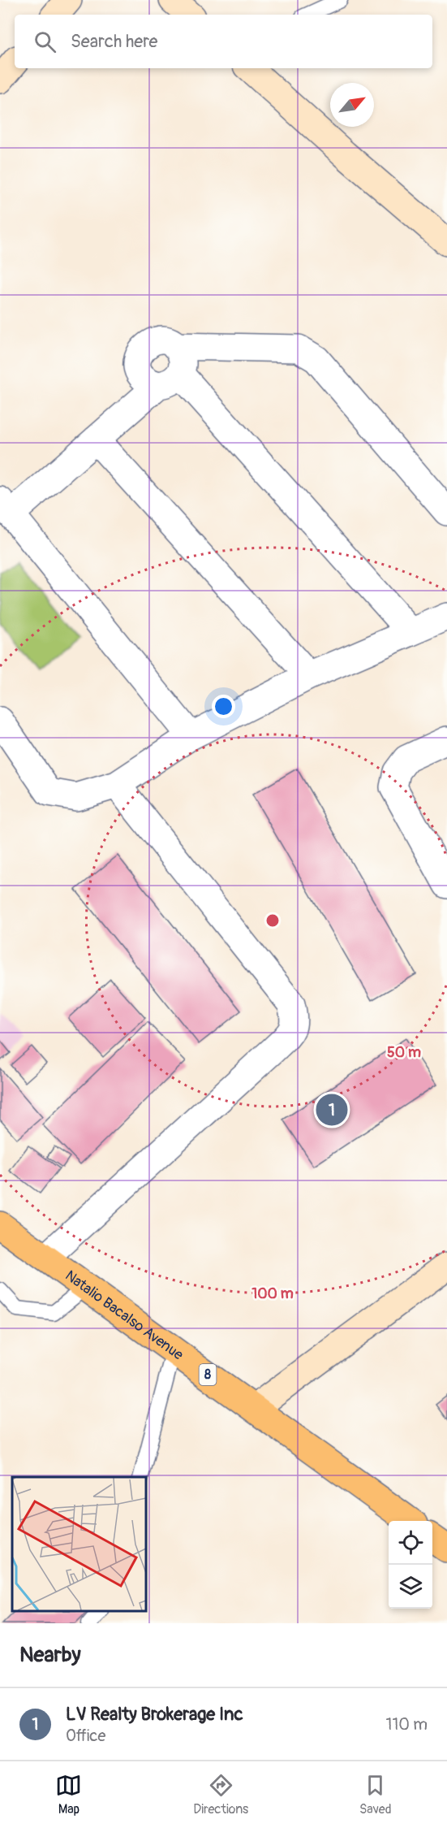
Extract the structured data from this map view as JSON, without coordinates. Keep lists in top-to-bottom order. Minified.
{"streets":{"highway":["Natalio Bacalso Avenue","8"]},"north":"top right","page":{"search":"Search here","pins":"1","heading":"Nearby","list":[{"mark":"1","name":"LV Realty Brokerage Inc","note":"Office","value":"110 m"}],"nav":["Map","Directions","Saved"]},"rings":["50 m","100 m"]}
